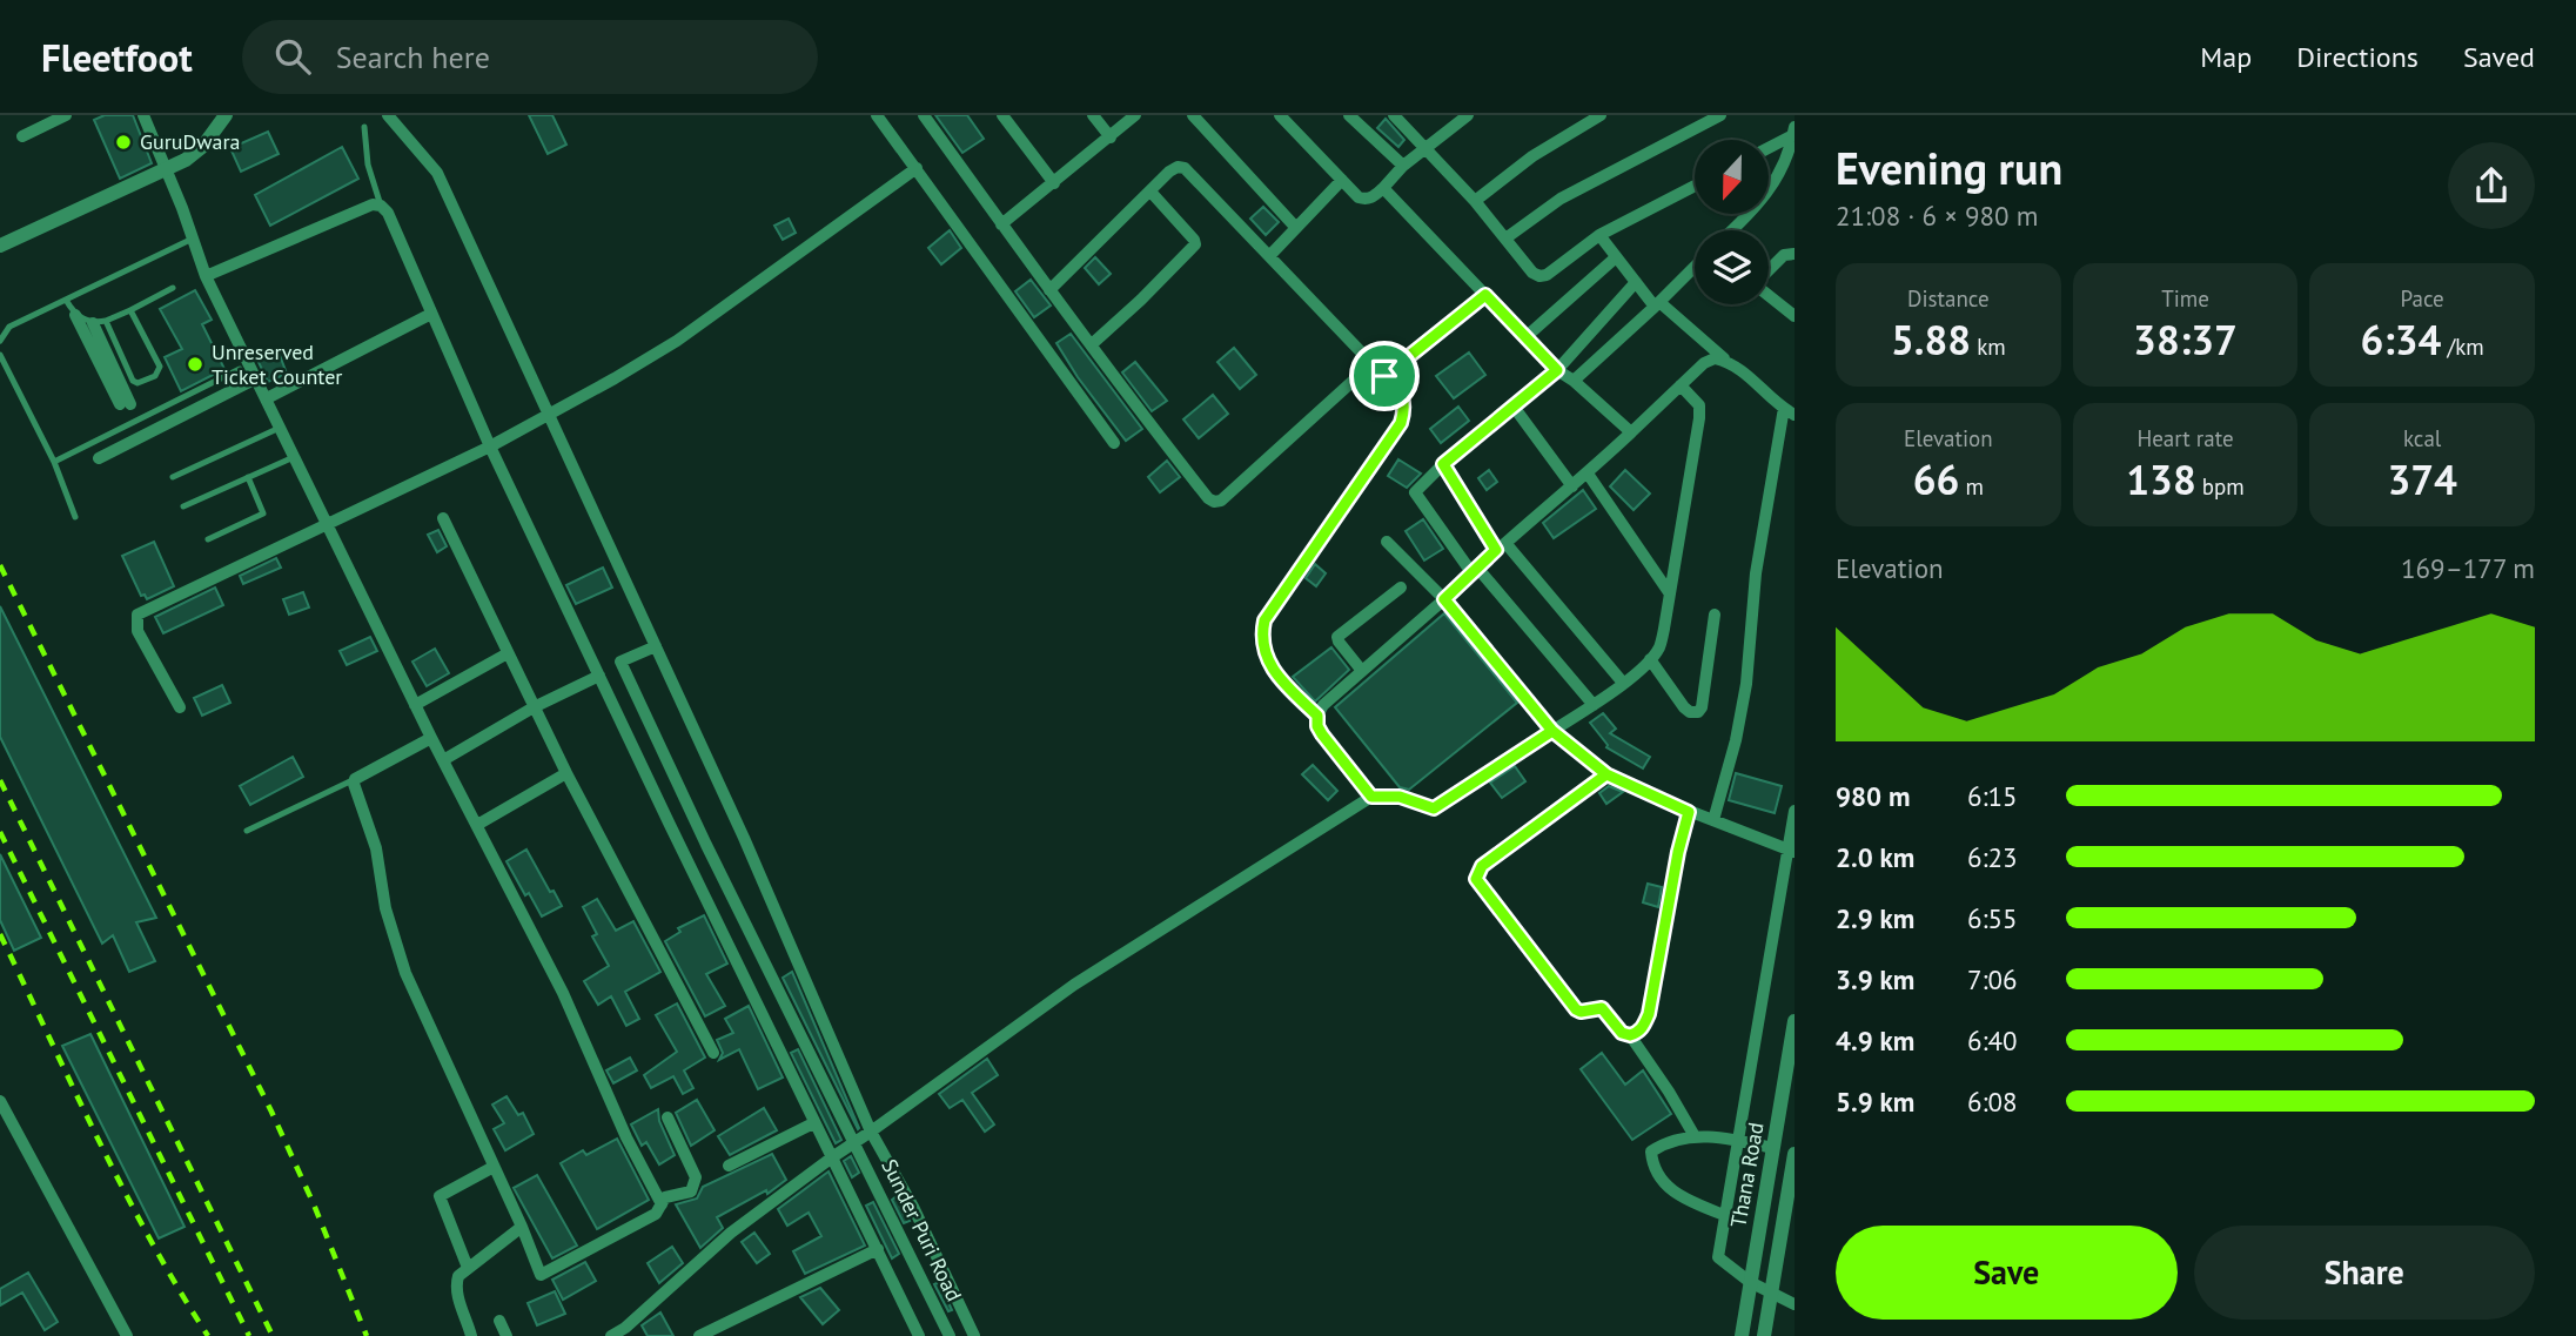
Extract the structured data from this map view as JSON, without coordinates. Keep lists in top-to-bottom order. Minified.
{"streets":{"street":["Thana Road","Sunder Puri Road"]},"places":["GuruDwara","Unreserved Ticket Counter"],"north":"bottom","page":{"header":"Fleetfoot","search":"Search here","nav":["Map","Directions","Saved"],"heading":["Evening run","21:08 · 6 × 980 m"],"stats":[["Distance","5.88 km"],["Time","38:37"],["Pace","6:34 /km"],["Elevation","66 m"],["Heart rate","138 bpm"],["kcal","374"]],"chart":["Elevation","169–177 m"],"list":[{"name":"980 m","note":"6:15"},{"name":"2.0 km","note":"6:23"},{"name":"2.9 km","note":"6:55"},{"name":"3.9 km","note":"7:06"},{"name":"4.9 km","note":"6:40"},{"name":"5.9 km","note":"6:08"}],"buttons":["Save","Share"]}}
